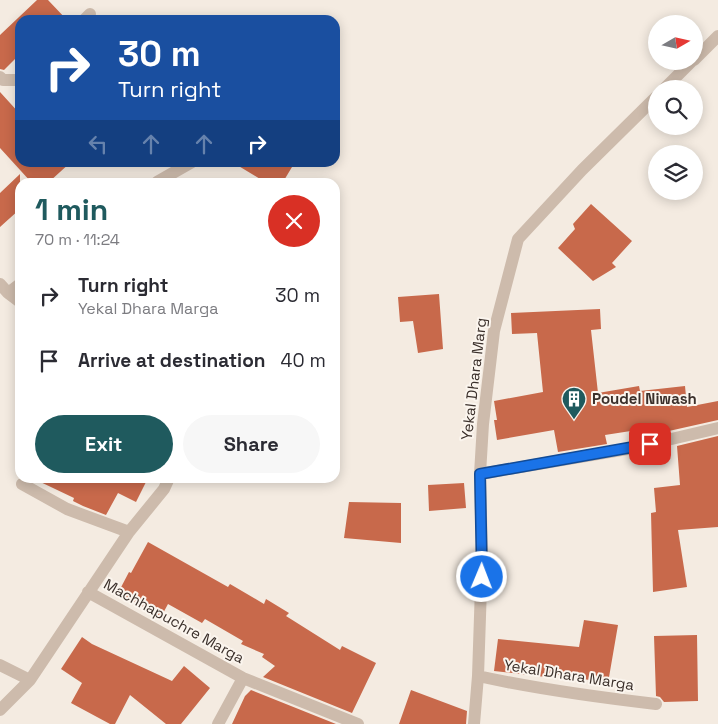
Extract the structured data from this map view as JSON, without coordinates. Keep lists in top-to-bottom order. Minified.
{"streets":{"street":["Yekal Dhara Marg","Machhapuchre Marga","Yekal Dhara Marga"]},"crossings":[["Yekal Dhara Marg","Yekal Dhara Marga"]],"places":{"building":["Poudel Niwash"]},"north":"right","page":{"turn":["30 m","Turn right"],"heading":["1 min","70 m · 11:24"],"list":[{"name":"Turn right","note":"Yekal Dhara Marga","value":"30 m"},{"name":"Arrive at destination","value":"40 m"}],"buttons":["Exit","Share"]}}
